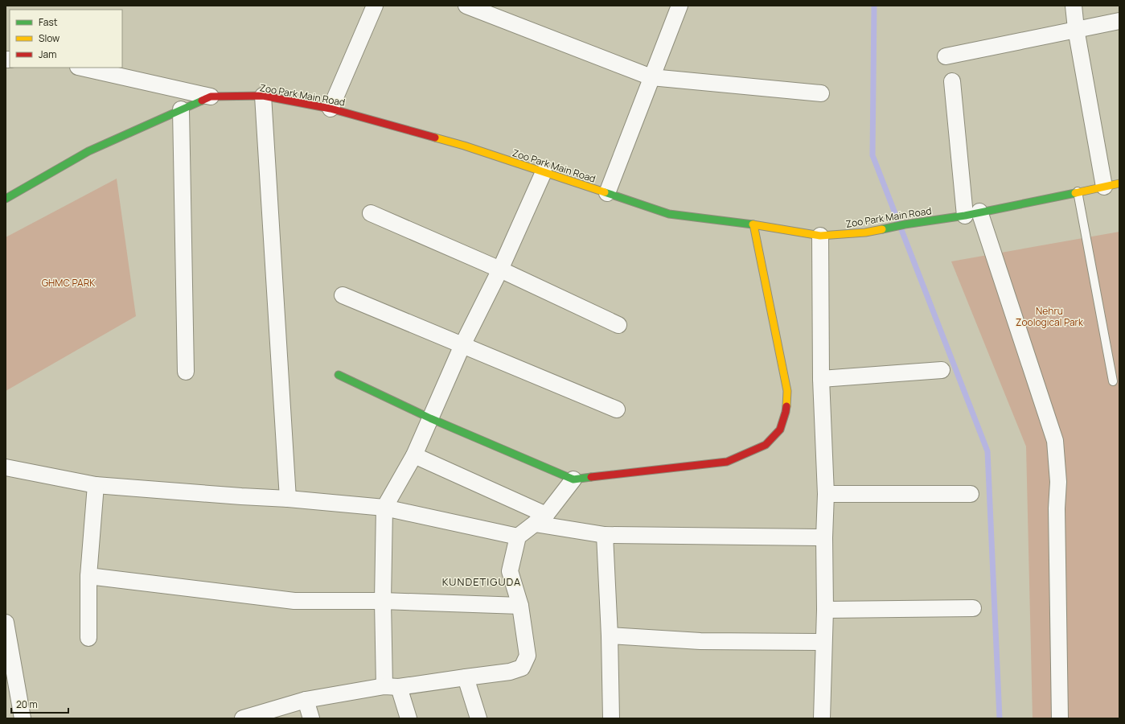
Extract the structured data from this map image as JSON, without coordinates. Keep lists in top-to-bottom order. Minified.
{"streets":{"main road":["Zoo Park Main Road"]},"districts":["KUNDETIGUDA"],"parks":["GHMC PARK","Nehru Zoological Park"],"legend":["Fast","Slow","Jam"],"scale_bar":"20 m"}
